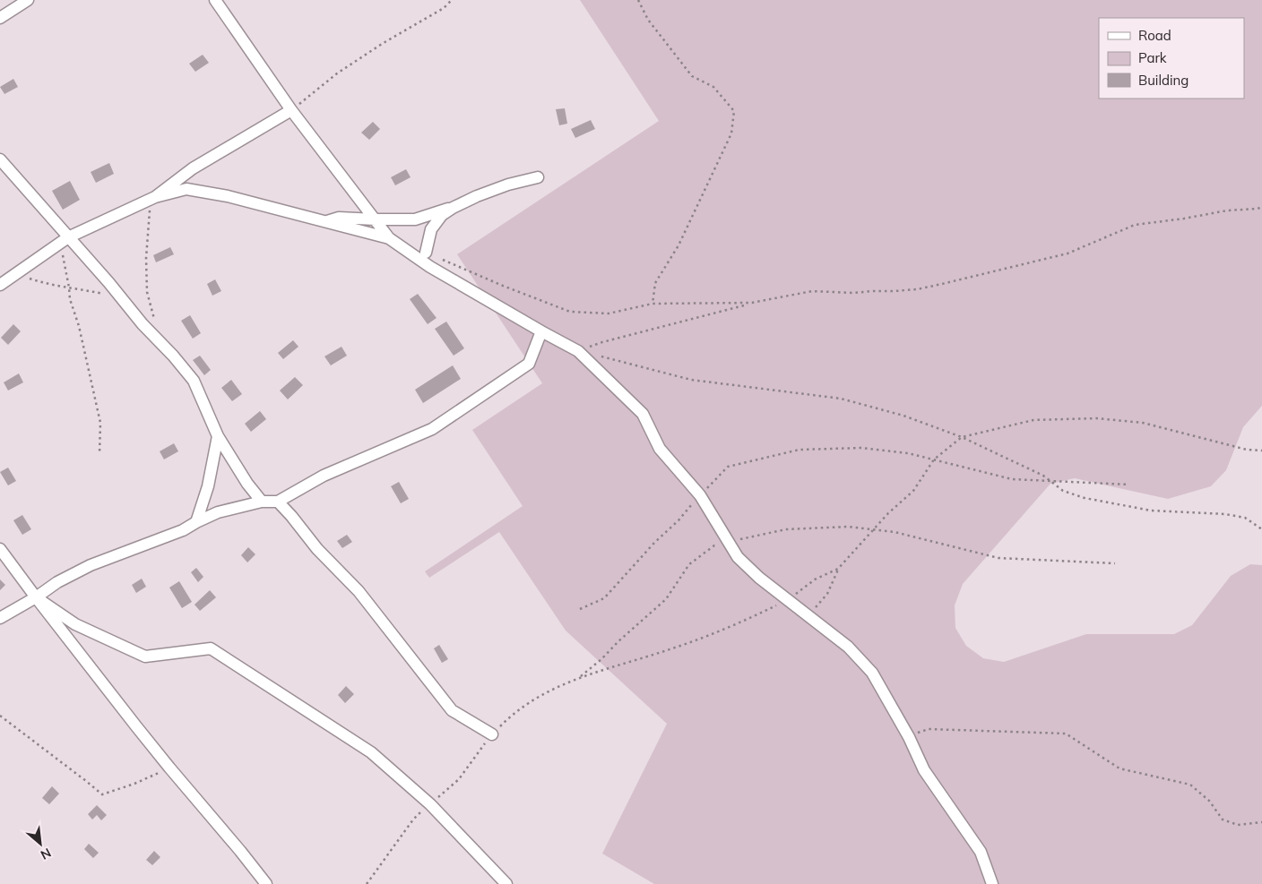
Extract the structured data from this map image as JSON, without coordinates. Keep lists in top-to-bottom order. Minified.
{"legend":["Road","Park","Building"],"north":"bottom right"}
